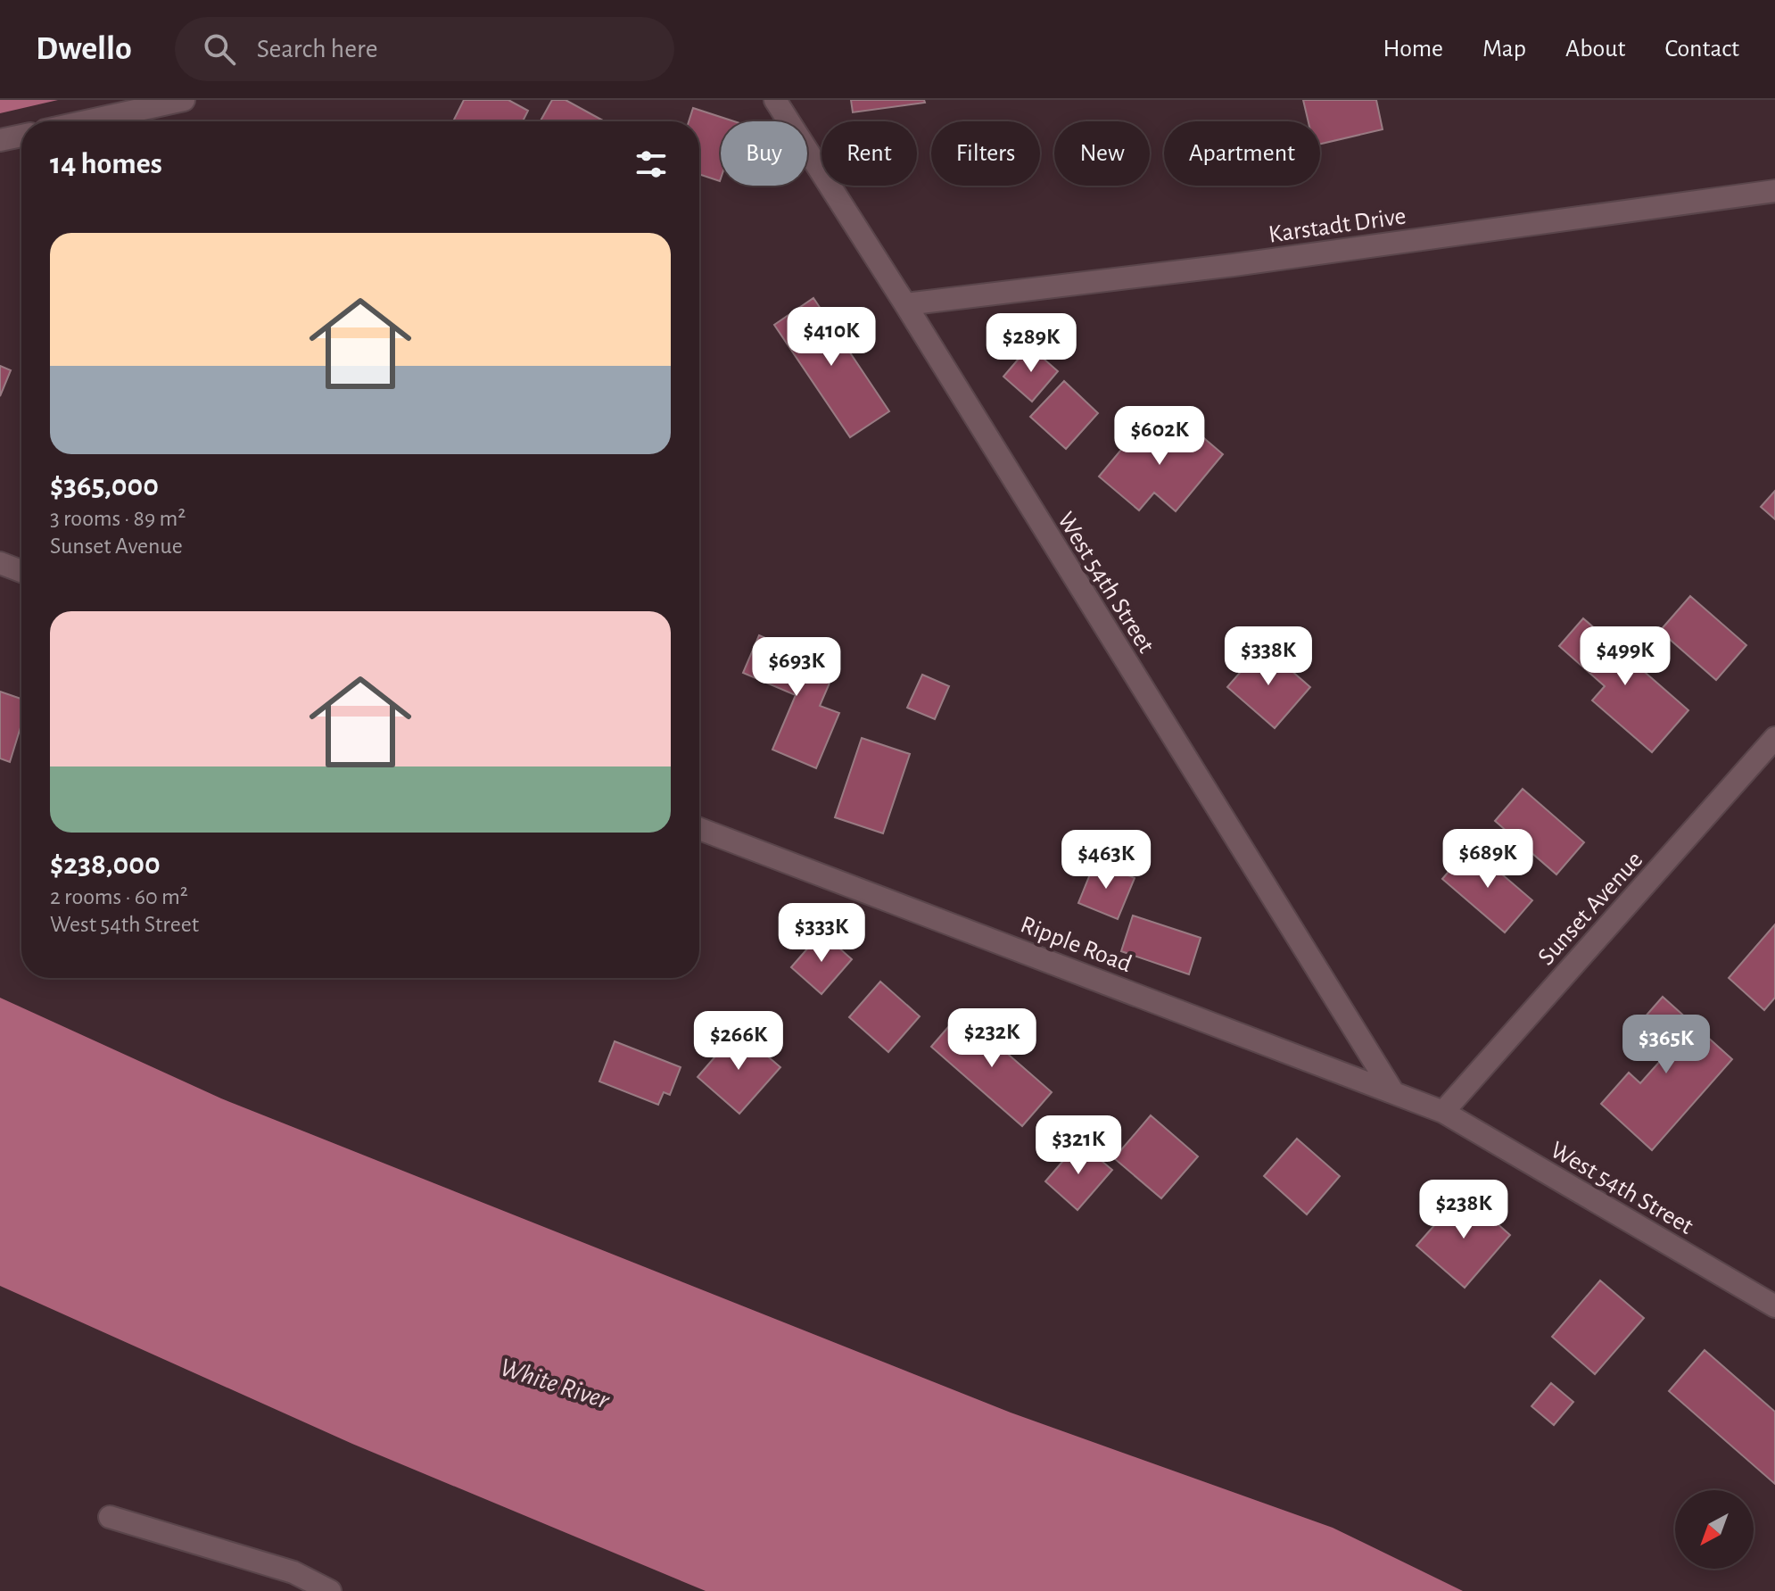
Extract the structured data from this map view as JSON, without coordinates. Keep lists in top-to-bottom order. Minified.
{"streets":{"street":["Karstadt Drive","West 54th Street","Sunset Avenue","Ripple Road"]},"crossings":[["Karstadt Drive","West 54th Street"],["West 54th Street","Sunset Avenue"],["West 54th Street","Ripple Road"],["Sunset Avenue","Ripple Road"]],"water":["White River"],"north":"bottom left","page":{"header":"Dwello","search":"Search here","nav":["Home","Map","About","Contact"],"chip":["Buy","Rent","Filters","New","Apartment"],"heading":"14 homes","list":[{"name":"$365,000","note":"3 rooms · 89 m² · Sunset Avenue"},{"name":"$238,000","note":"2 rooms · 60 m² · West 54th Street"}],"price":["$410K","$289K","$602K","$338K","$499K","$693K","$689K","$463K","$333K","$232K","$266K","$365K","$321K","$238K"]}}
